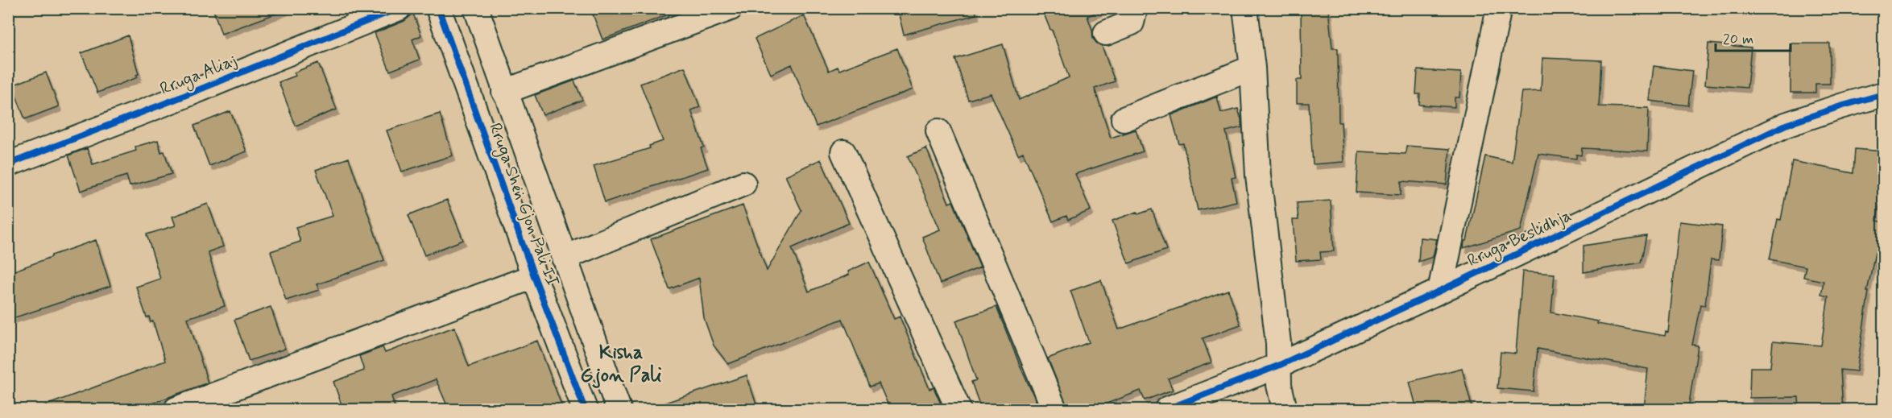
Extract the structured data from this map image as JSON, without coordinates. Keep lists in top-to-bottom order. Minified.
{"streets":{"street":["Rruga Aliaj","Rruga Shën Gjon Pali II","Rruga Beslidhja"]},"districts":["Kisha Gjon Pali"],"scale_bar":"20 m"}
